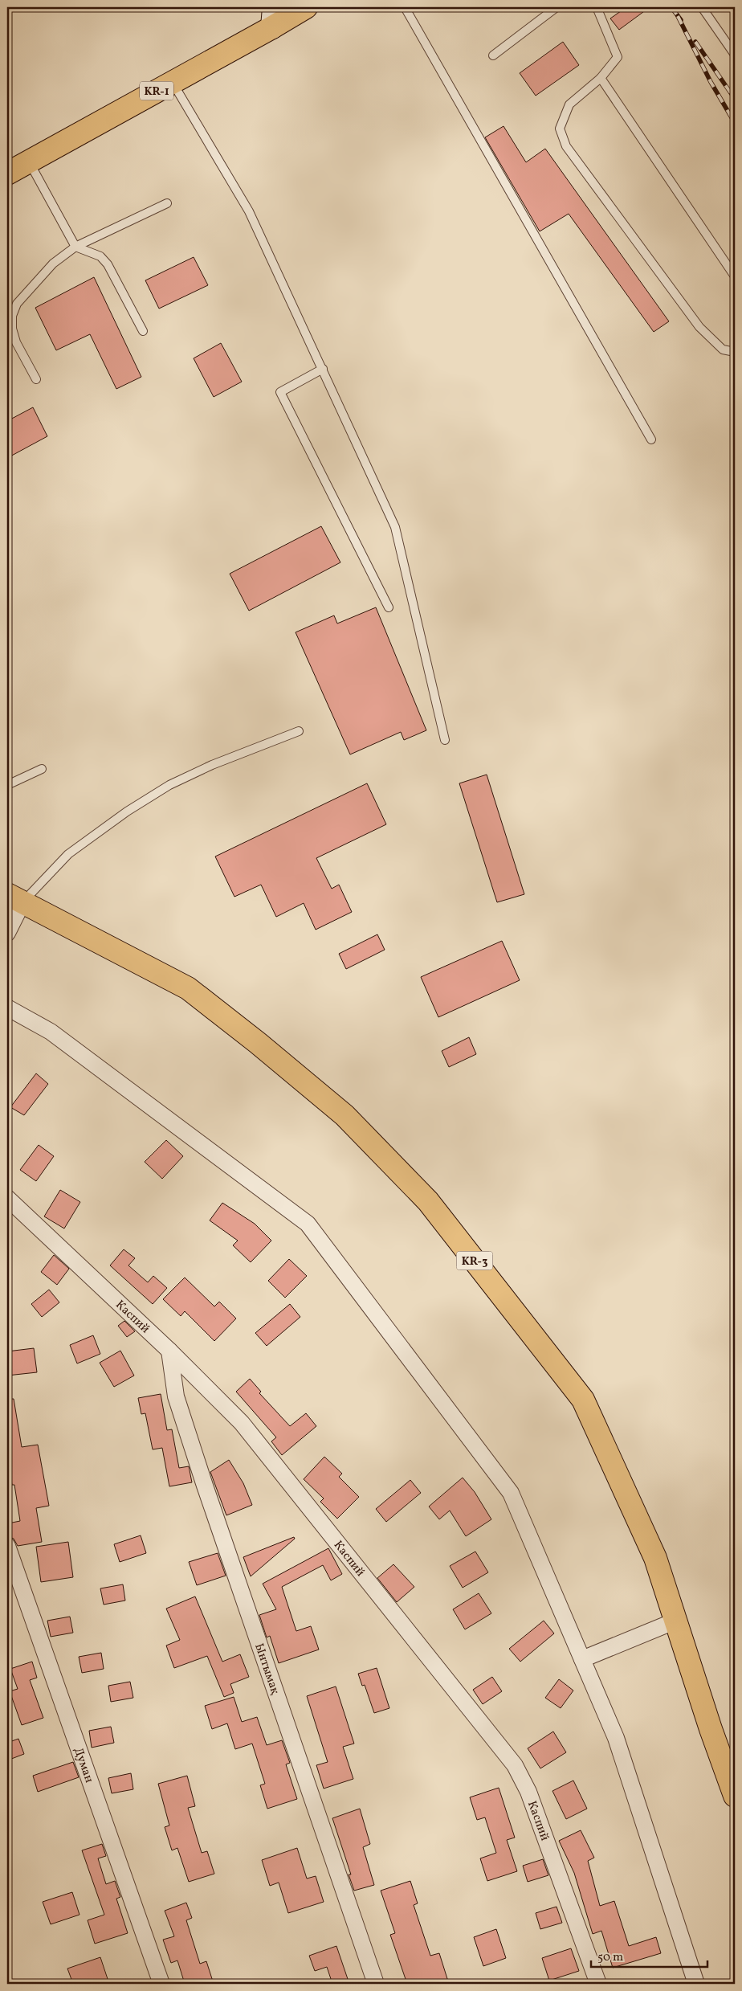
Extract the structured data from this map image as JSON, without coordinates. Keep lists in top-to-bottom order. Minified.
{"streets":{"main road":["KR-1","KR-3"],"street":["Каспий","Ынтымақ","Думан"]},"crossings":[["Каспий","Ынтымақ"]],"scale_bar":"50 m"}
